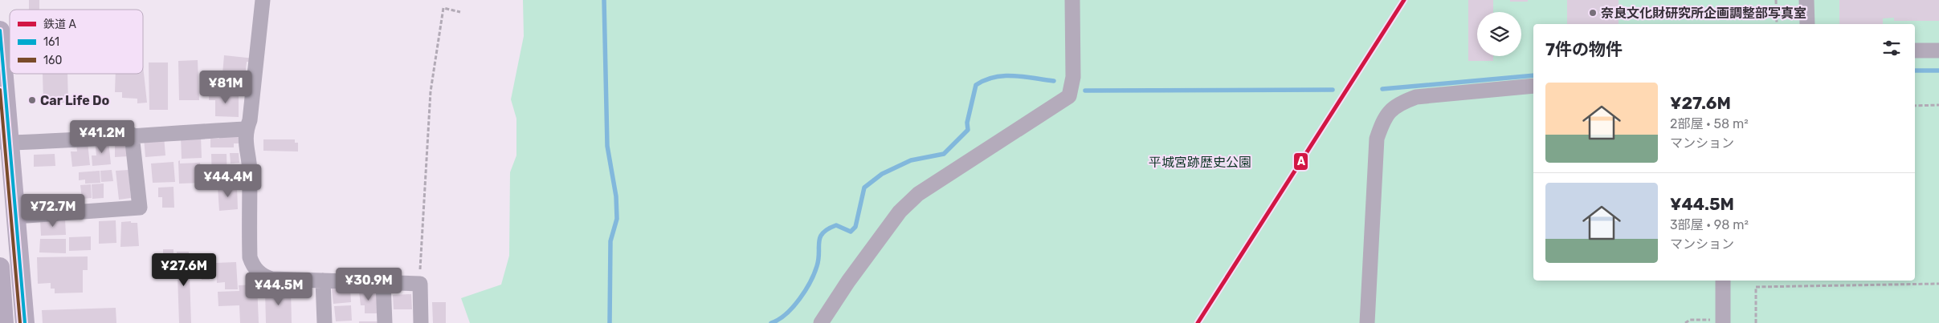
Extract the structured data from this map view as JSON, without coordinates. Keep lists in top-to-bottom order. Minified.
{"parks":["平城宮跡歴史公園"],"places":["奈良文化財研究所企画調整部写真室","Car Life Do"],"lines":["rail line A","transit line 161","transit line 160"],"legend":["鉄道 A","161","160"],"page":{"heading":"7件の物件","price":["¥81M","¥41.2M","¥44.4M","¥72.7M","¥27.6M","¥30.9M","¥44.5M"],"list":[{"name":"¥27.6M","note":"2部屋 · 58 m² · マンション"},{"name":"¥44.5M","note":"3部屋 · 98 m² · マンション"}]}}
